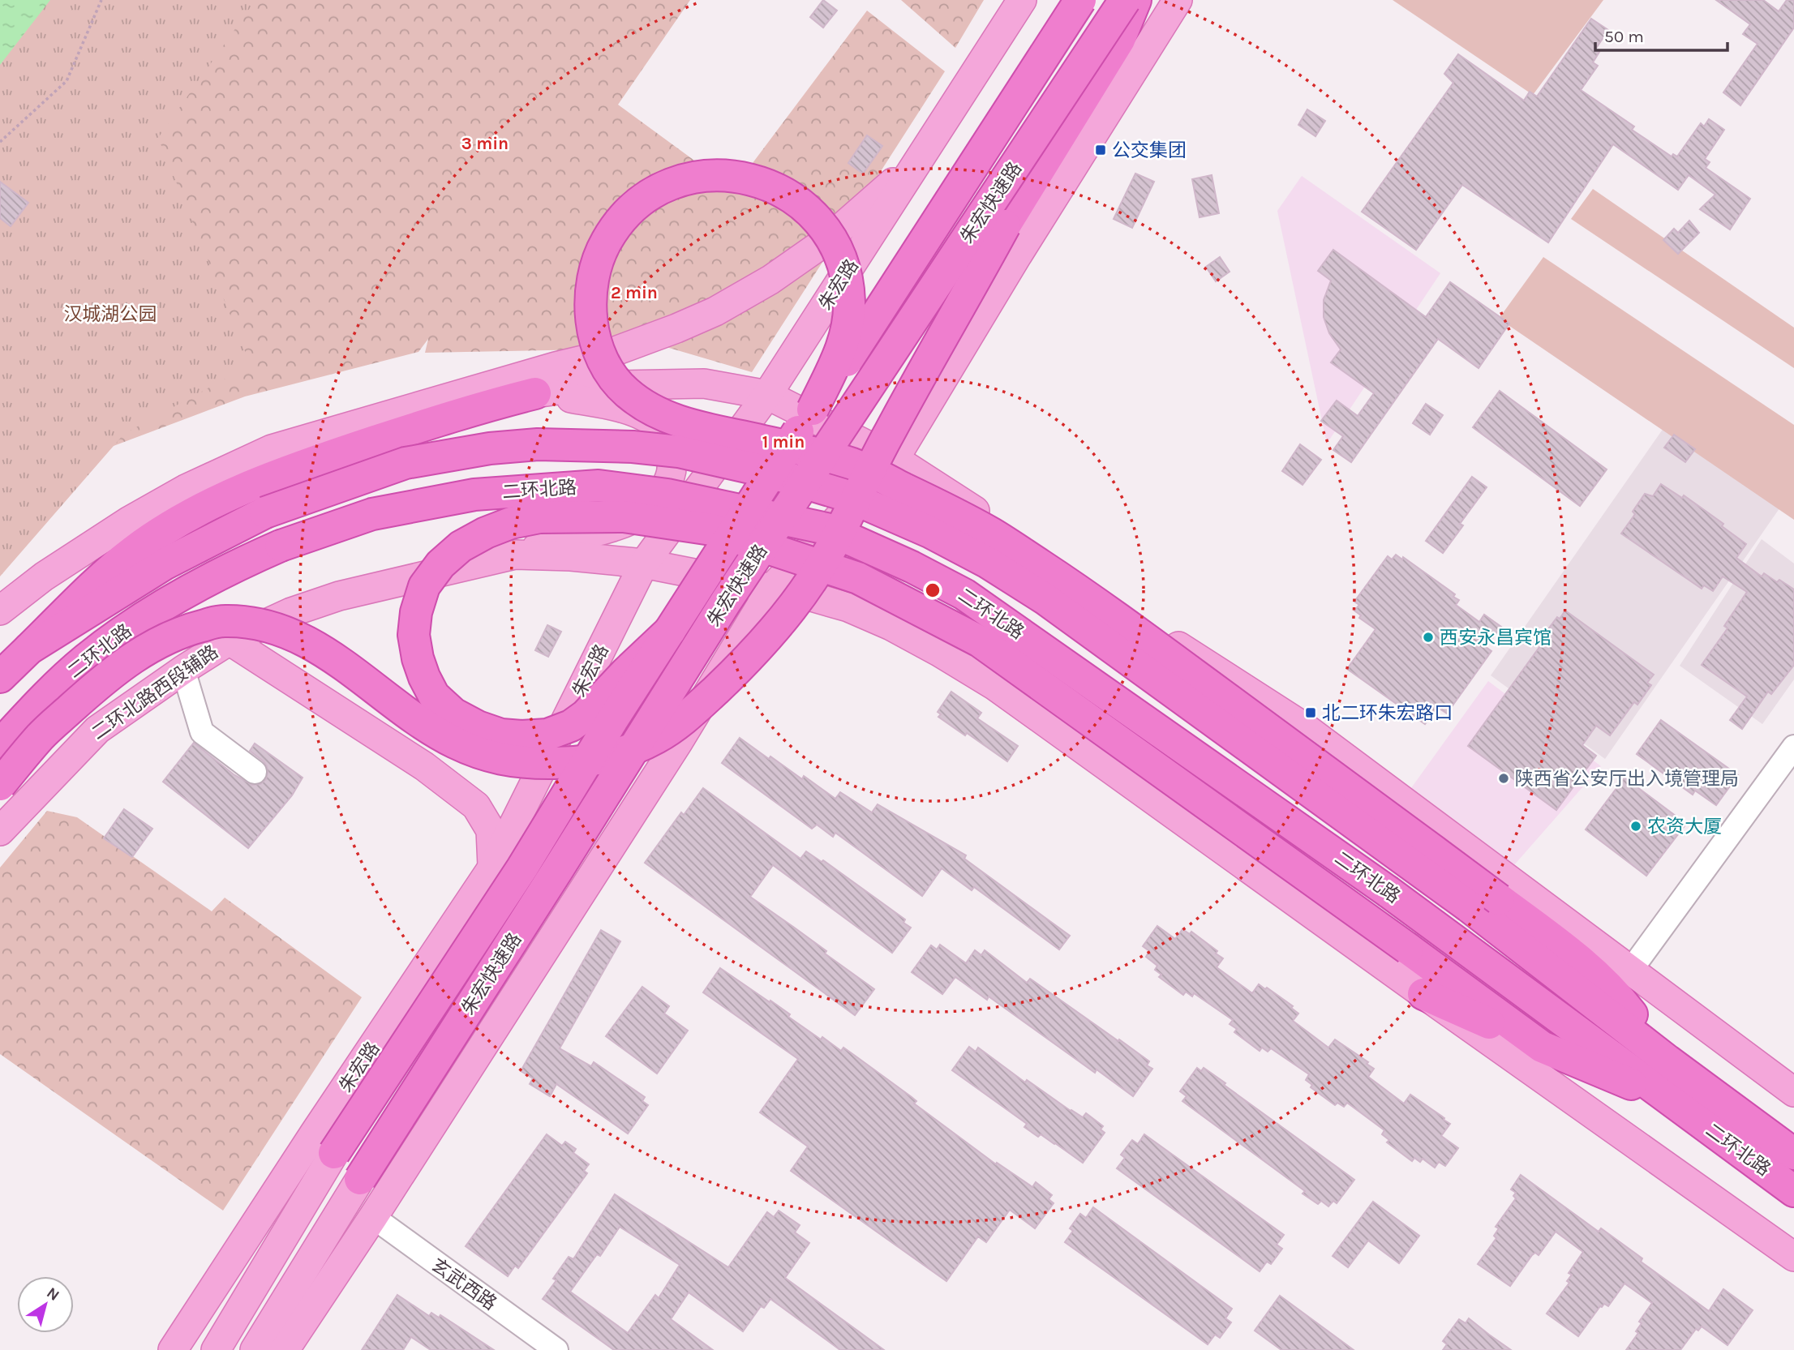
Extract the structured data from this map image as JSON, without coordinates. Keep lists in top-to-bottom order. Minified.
{"streets":{"highway":["朱宏快速路","二环北路"],"main road":["朱宏路","二环北路西段辅路"],"street":["玄武西路"]},"parks":["汉城湖公园"],"places":{"transit":["公交集团","北二环朱宏路口"],"other":["西安永昌宾馆","陕西省公安厅出入境管理局","农资大厦"]},"scale_bar":"50 m","north":"top right","rings":["3 min","2 min","1 min"]}
